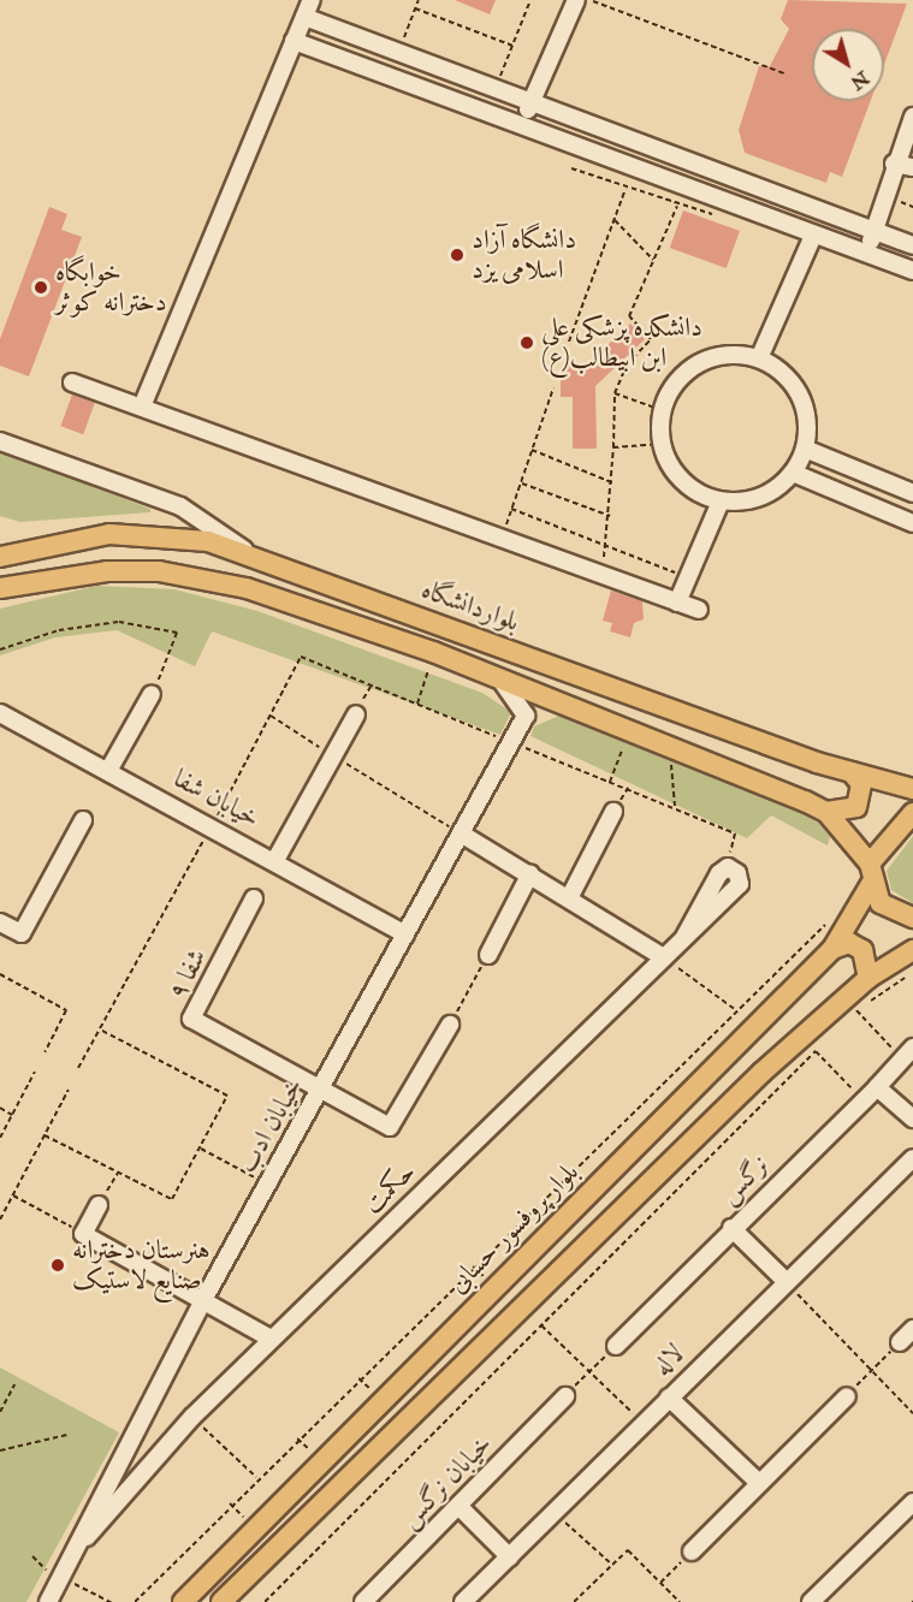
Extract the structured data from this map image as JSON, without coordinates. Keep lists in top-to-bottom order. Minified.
{"streets":{"main road":["بلواردانشگاه","بلوار پروفسور حسابی"],"street":["خیابان شفا","شفا ۹","خیابان ادب","نرگس","حکمت","لاله","خیابان نرگس"]},"crossings":[["خیابان شفا","خیابان ادب"],["شفا ۹","خیابان ادب"],["خیابان ادب","حکمت"]],"places":["دانشگاه آزاد اسلامی یزد","خوابگاه دخترانه کوثر","دانشکده پزشکی علی ابن ابیطالب(ع)","هنرستان دخترانه صنایع لاستیک"],"north":"bottom right"}
